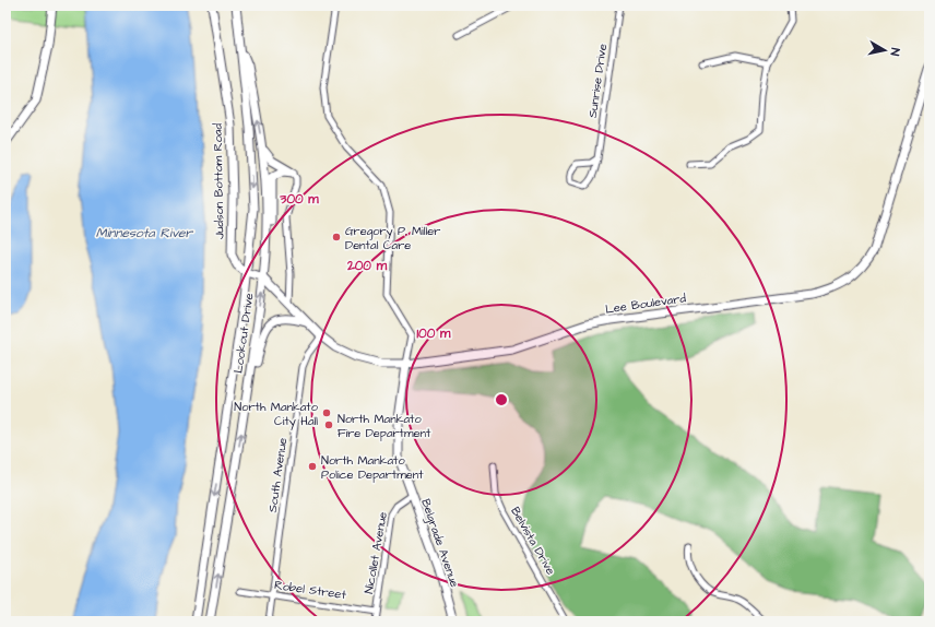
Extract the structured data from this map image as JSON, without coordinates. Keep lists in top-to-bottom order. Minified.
{"streets":{"main road":["Judson Bottom Road","Lee Boulevard","Lookout Drive","Belgrade Avenue"],"street":["Sunrise Drive","South Avenue","Belvista Drive","Nicollet Avenue","Robel Street"]},"crossings":[["Judson Bottom Road","Lee Boulevard"],["Judson Bottom Road","Lookout Drive"],["Lee Boulevard","Lookout Drive"],["Lee Boulevard","South Avenue"],["Lee Boulevard","Belgrade Avenue"],["South Avenue","Robel Street"],["Belgrade Avenue","Nicollet Avenue"],["Nicollet Avenue","Robel Street"]],"water":["Minnesota River"],"places":["Gregory P. Miller Dental Care","North Mankato City Hall","North Mankato Fire Department","North Mankato Police Department"],"north":"right","rings":["300 m","200 m","100 m"]}
